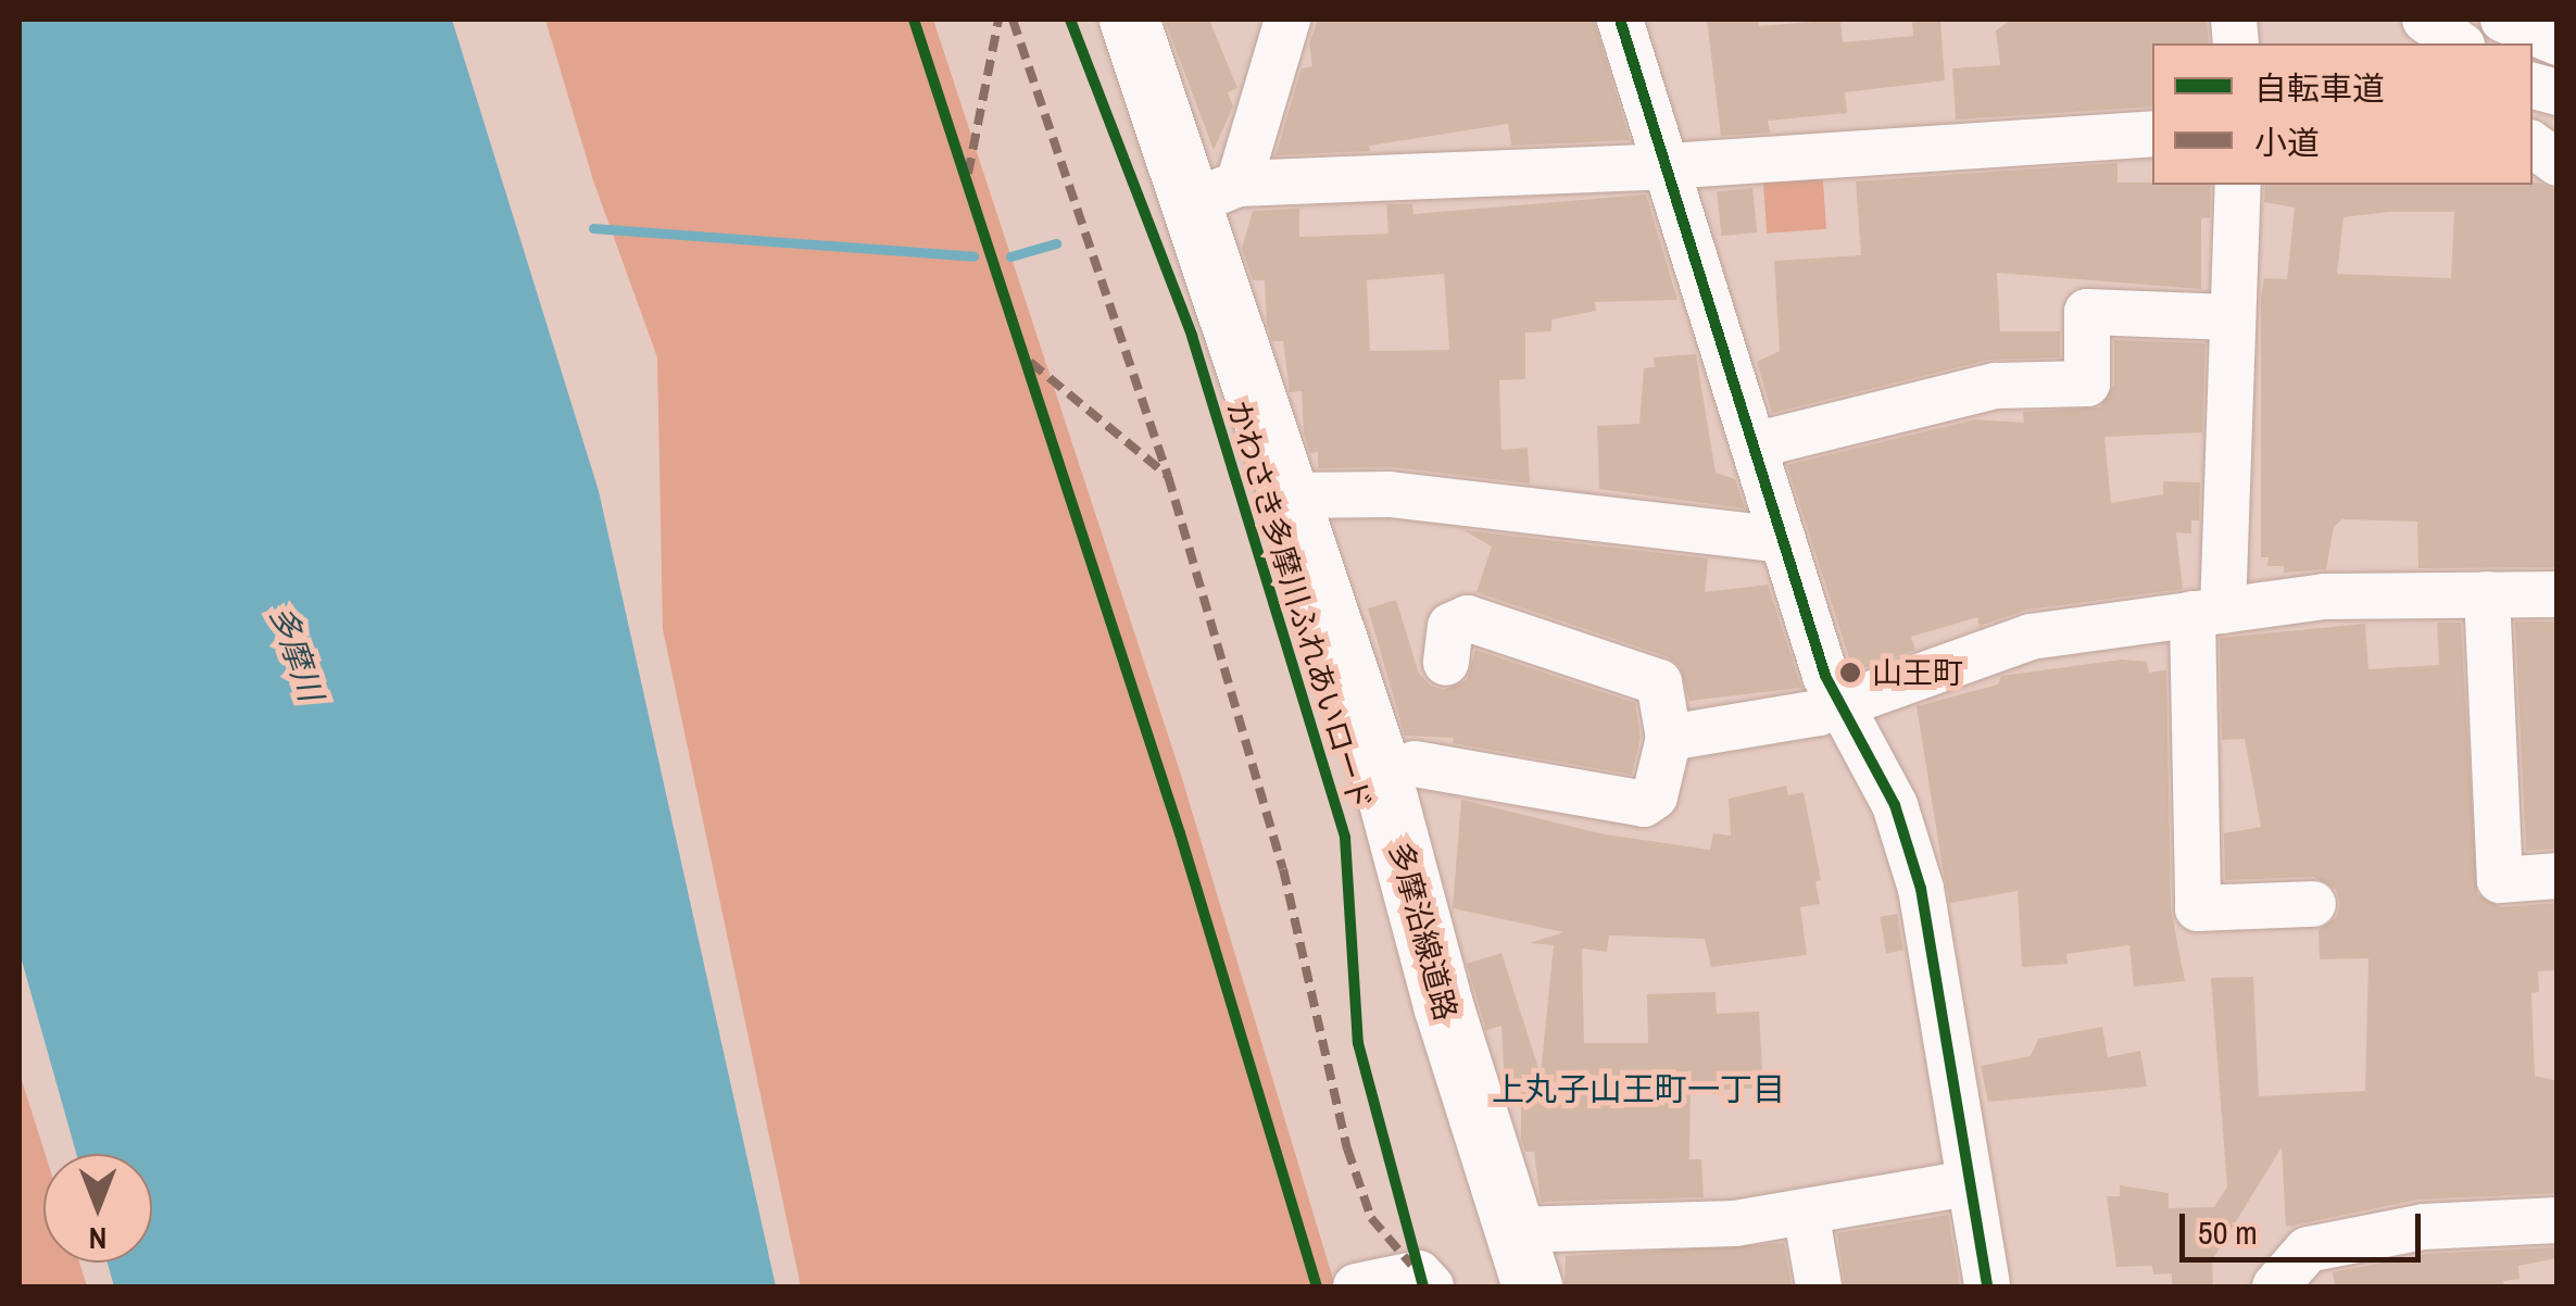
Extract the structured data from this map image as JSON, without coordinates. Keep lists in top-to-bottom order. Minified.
{"streets":{"main road":["多摩沿線道路"],"cycle path":["かわさき多摩川ふれあいロード"]},"districts":["上丸子山王町一丁目"],"water":["多摩川"],"places":["山王町"],"legend":["自転車道","小道"],"scale_bar":"50 m","north":"bottom"}
